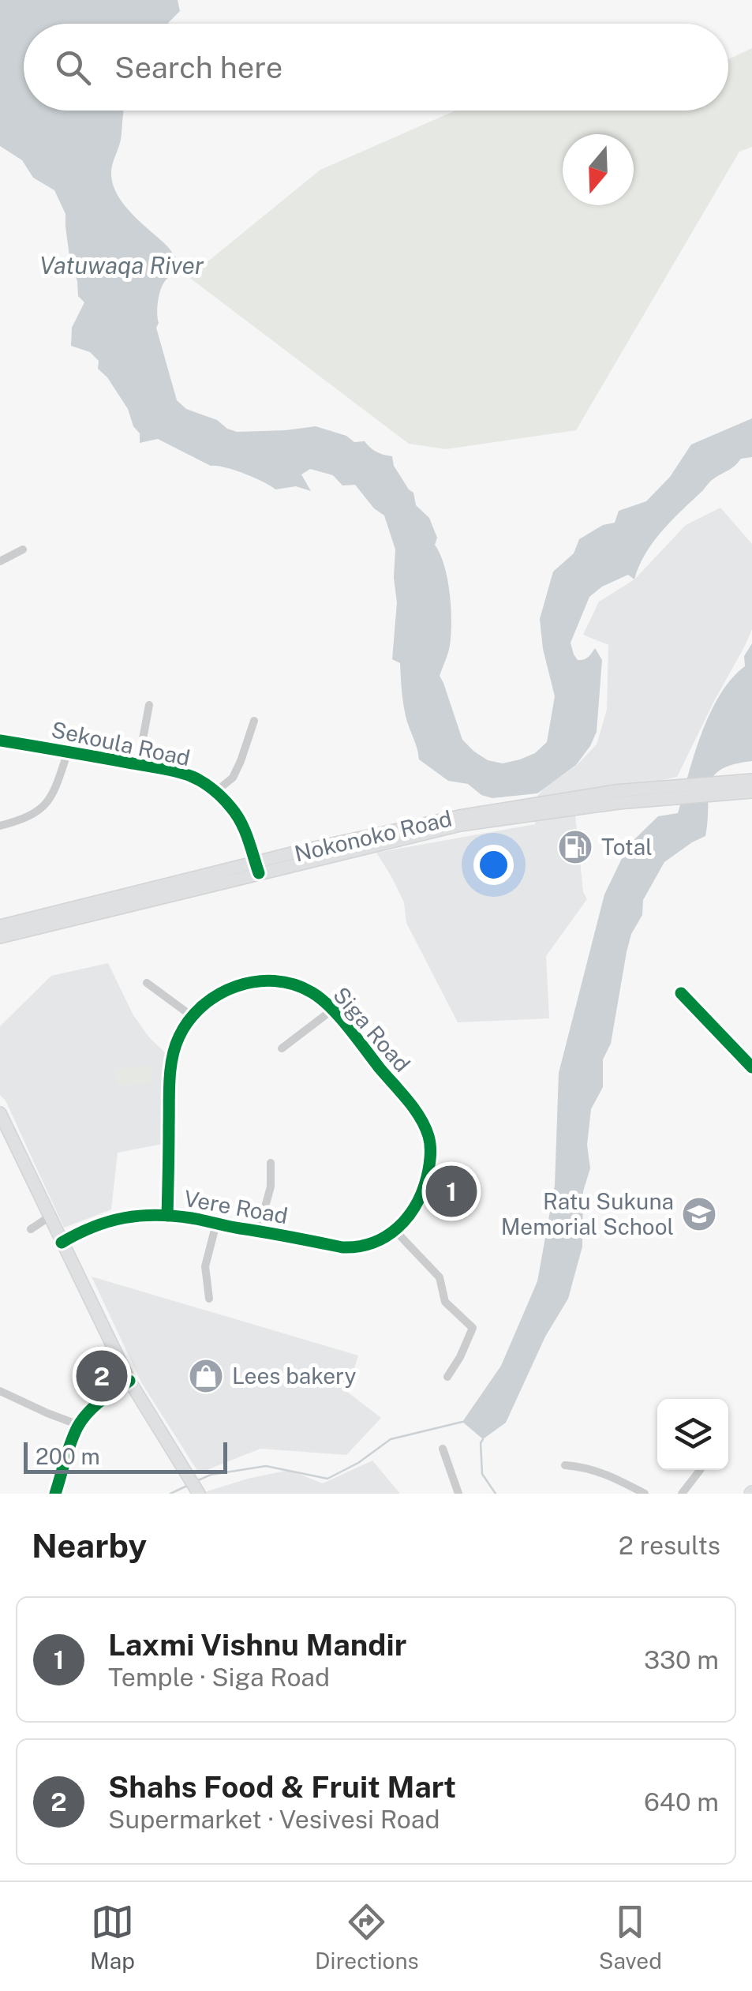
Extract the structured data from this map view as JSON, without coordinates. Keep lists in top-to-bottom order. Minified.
{"streets":{"main road":["Nokonoko Road"],"street":["Sekoula Road","Siga Road","Vere Road"]},"crossings":[["Sekoula Road","Nokonoko Road"],["Siga Road","Vere Road"]],"water":["Vatuwaqa River"],"places":{"fuel station":["Total"],"school or university":["Ratu Sukuna Memorial School"],"shop":["Lees bakery"]},"scale_bar":"200 m","north":"bottom","page":{"search":"Search here","pins":["1","2"],"scale":"200 m","heading":["Nearby","2 results"],"list":[{"mark":"1","name":"Laxmi Vishnu Mandir","note":"Temple · Siga Road","value":"330 m"},{"mark":"2","name":"Shahs Food & Fruit Mart","note":"Supermarket · Vesivesi Road","value":"640 m"}],"nav":["Map","Directions","Saved"]}}
